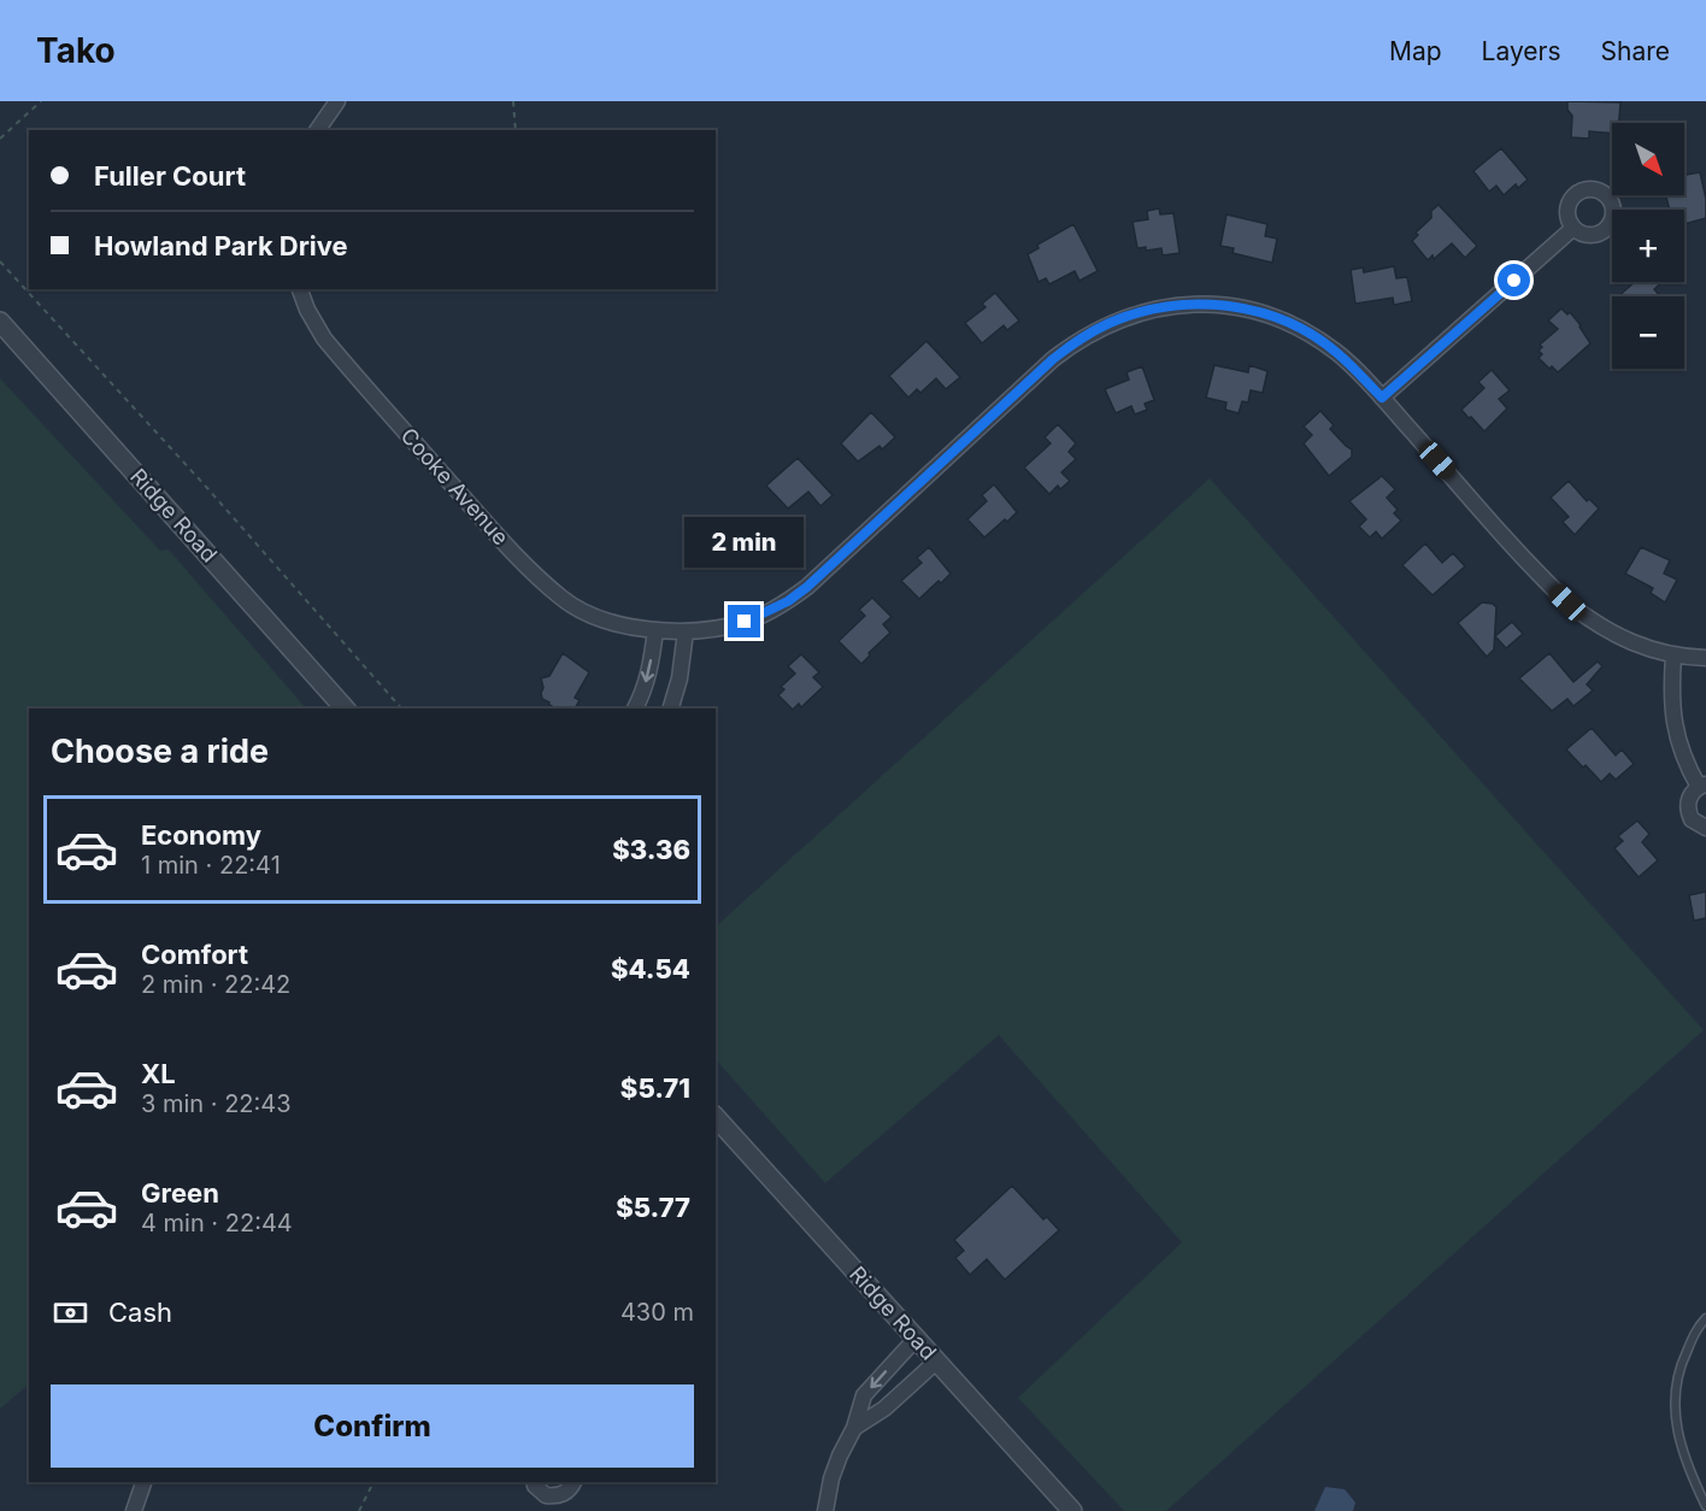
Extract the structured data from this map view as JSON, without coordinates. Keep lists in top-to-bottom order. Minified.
{"streets":{"street":["Cooke Avenue","Ridge Road"]},"north":"bottom right","page":{"header":"Tako","nav":["Map","Layers","Share"],"map_buttons":["+","−"],"banner":["Fuller Court","Howland Park Drive"],"bubble":"2 min","heading":"Choose a ride","list":[{"name":"Economy","note":"1 min · 22:41","value":"$3.36"},{"name":"Comfort","note":"2 min · 22:42","value":"$4.54"},{"name":"XL","note":"3 min · 22:43","value":"$5.71"},{"name":"Green","note":"4 min · 22:44","value":"$5.77"}],"pay":["Cash","430 m"],"buttons":"Confirm"}}
